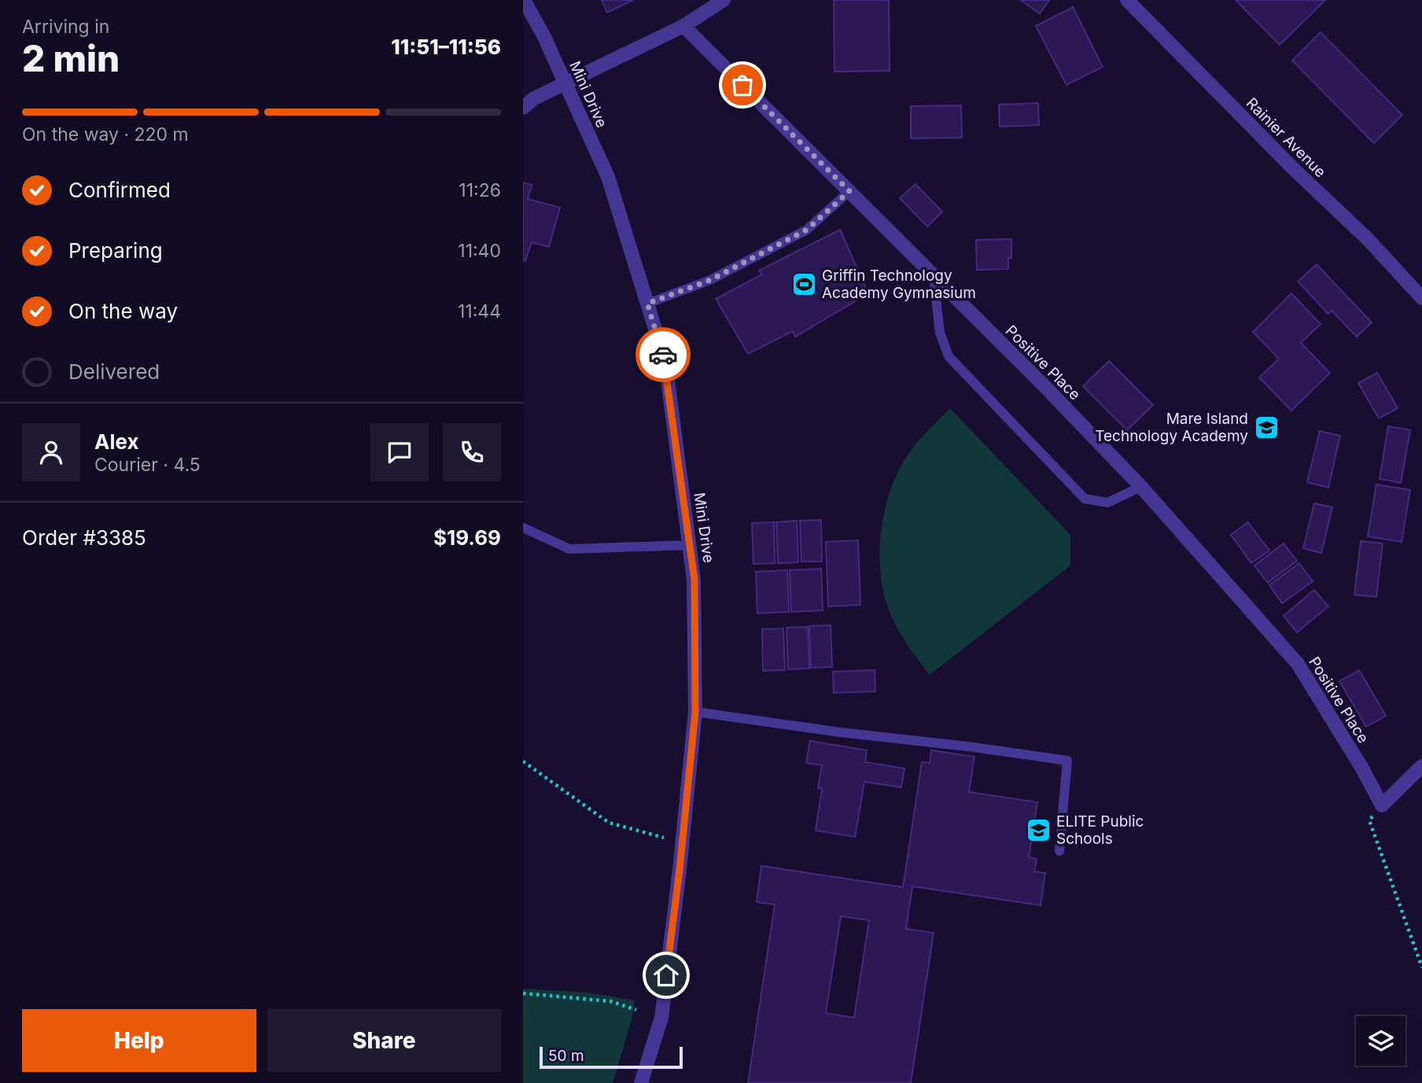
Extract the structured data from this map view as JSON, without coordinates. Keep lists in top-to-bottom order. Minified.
{"streets":{"street":["Mini Drive","Rainier Avenue","Positive Place"]},"places":{"sports":["Griffin Technology Academy Gymnasium"],"school or university":["Mare Island Technology Academy","ELITE Public Schools"]},"scale_bar":"50 m","page":{"heading":["2 min","Arriving in","11:51–11:56"],"panel":["Alex","Courier · 4.5","Order #3385","$19.69"],"bar":"On the way · 220 m","list":[["Confirmed","11:26"],["Preparing","11:40"],["On the way","11:44"],"Delivered"],"buttons":["Help","Share"],"scale":"50 m"}}
